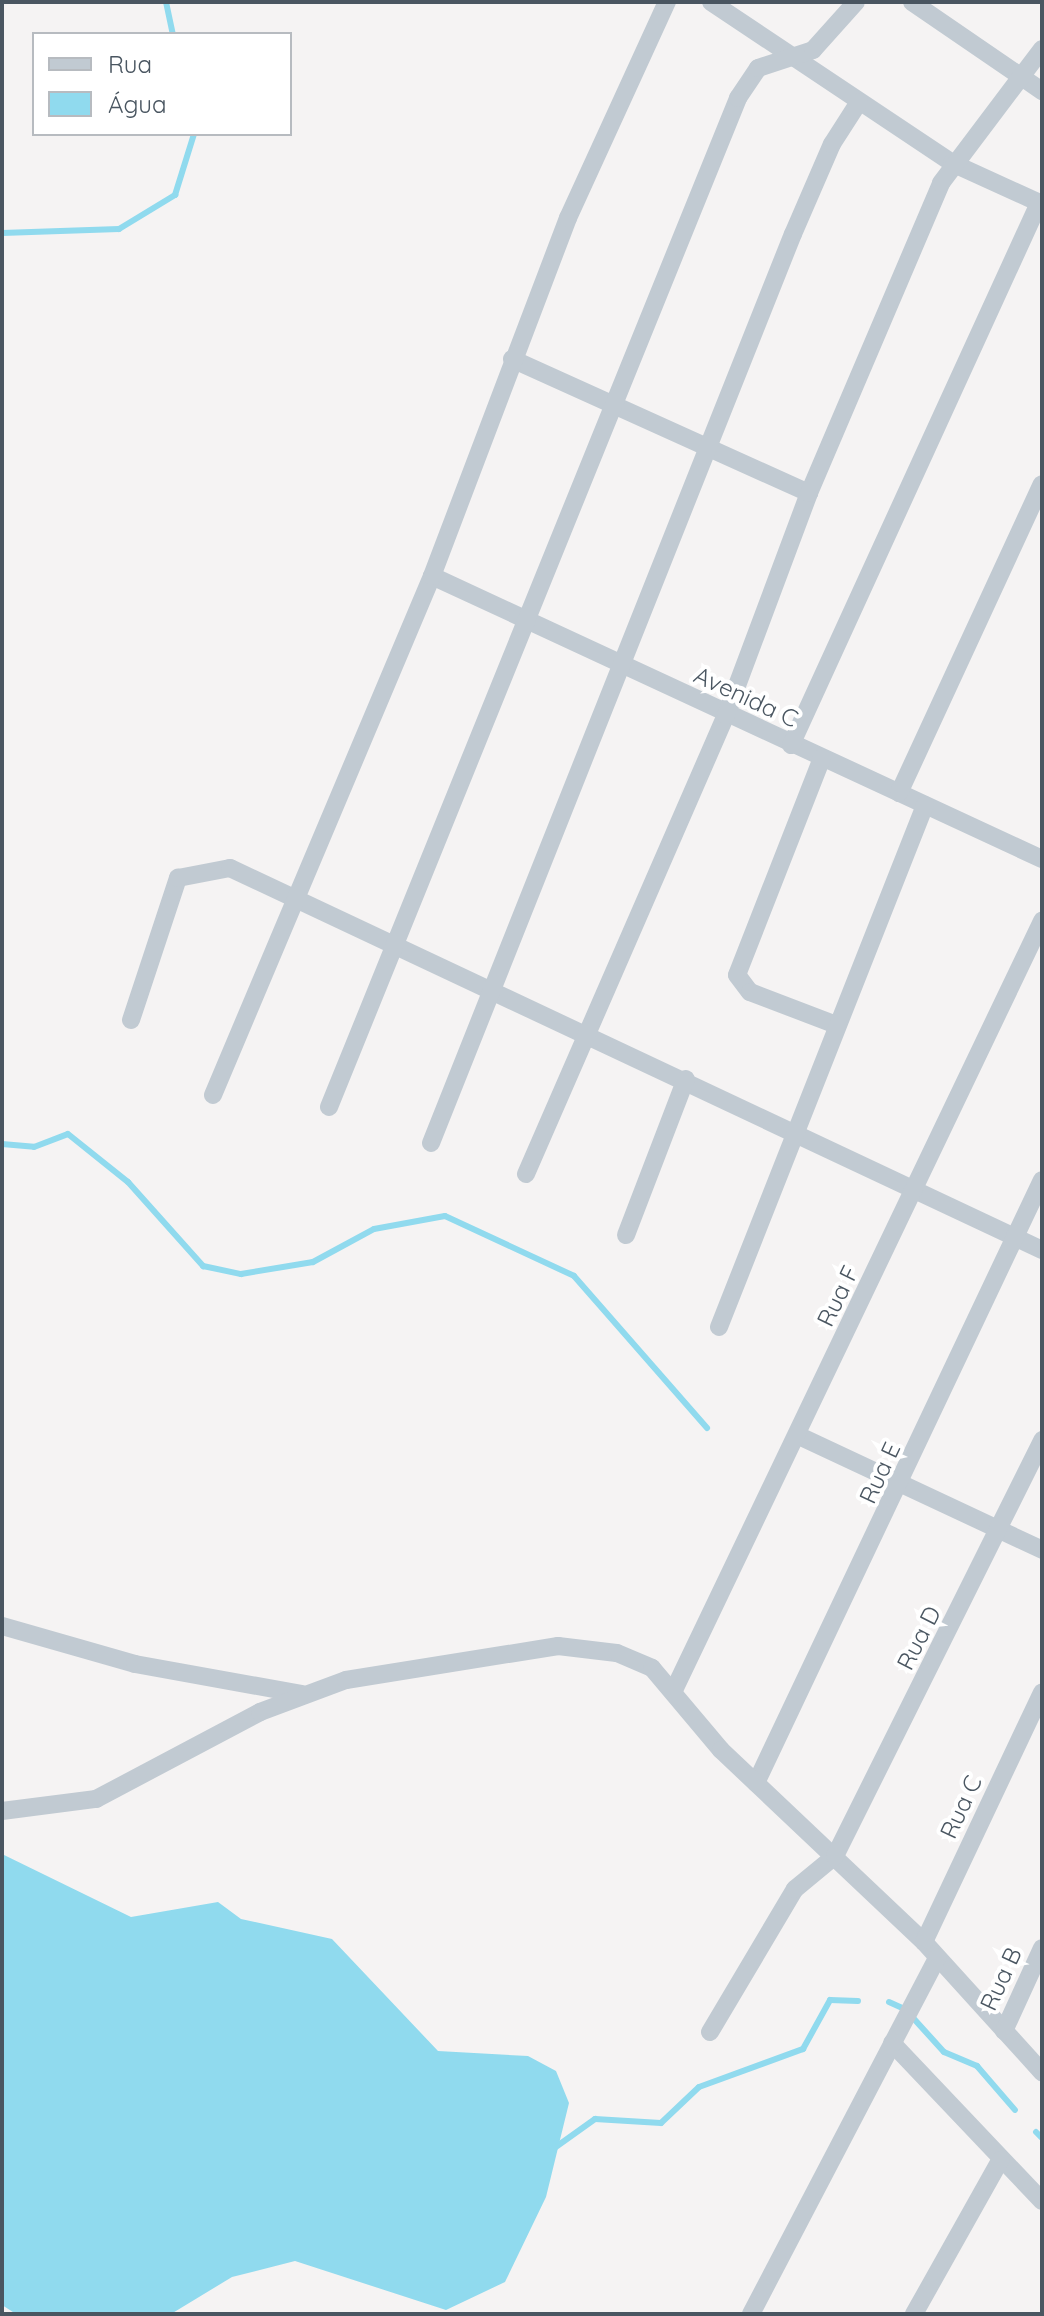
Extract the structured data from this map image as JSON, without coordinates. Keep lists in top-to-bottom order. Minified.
{"streets":{"street":["Avenida C","Rua F","Rua E","Rua D","Rua C","Rua B"]},"legend":["Rua","Água"]}
